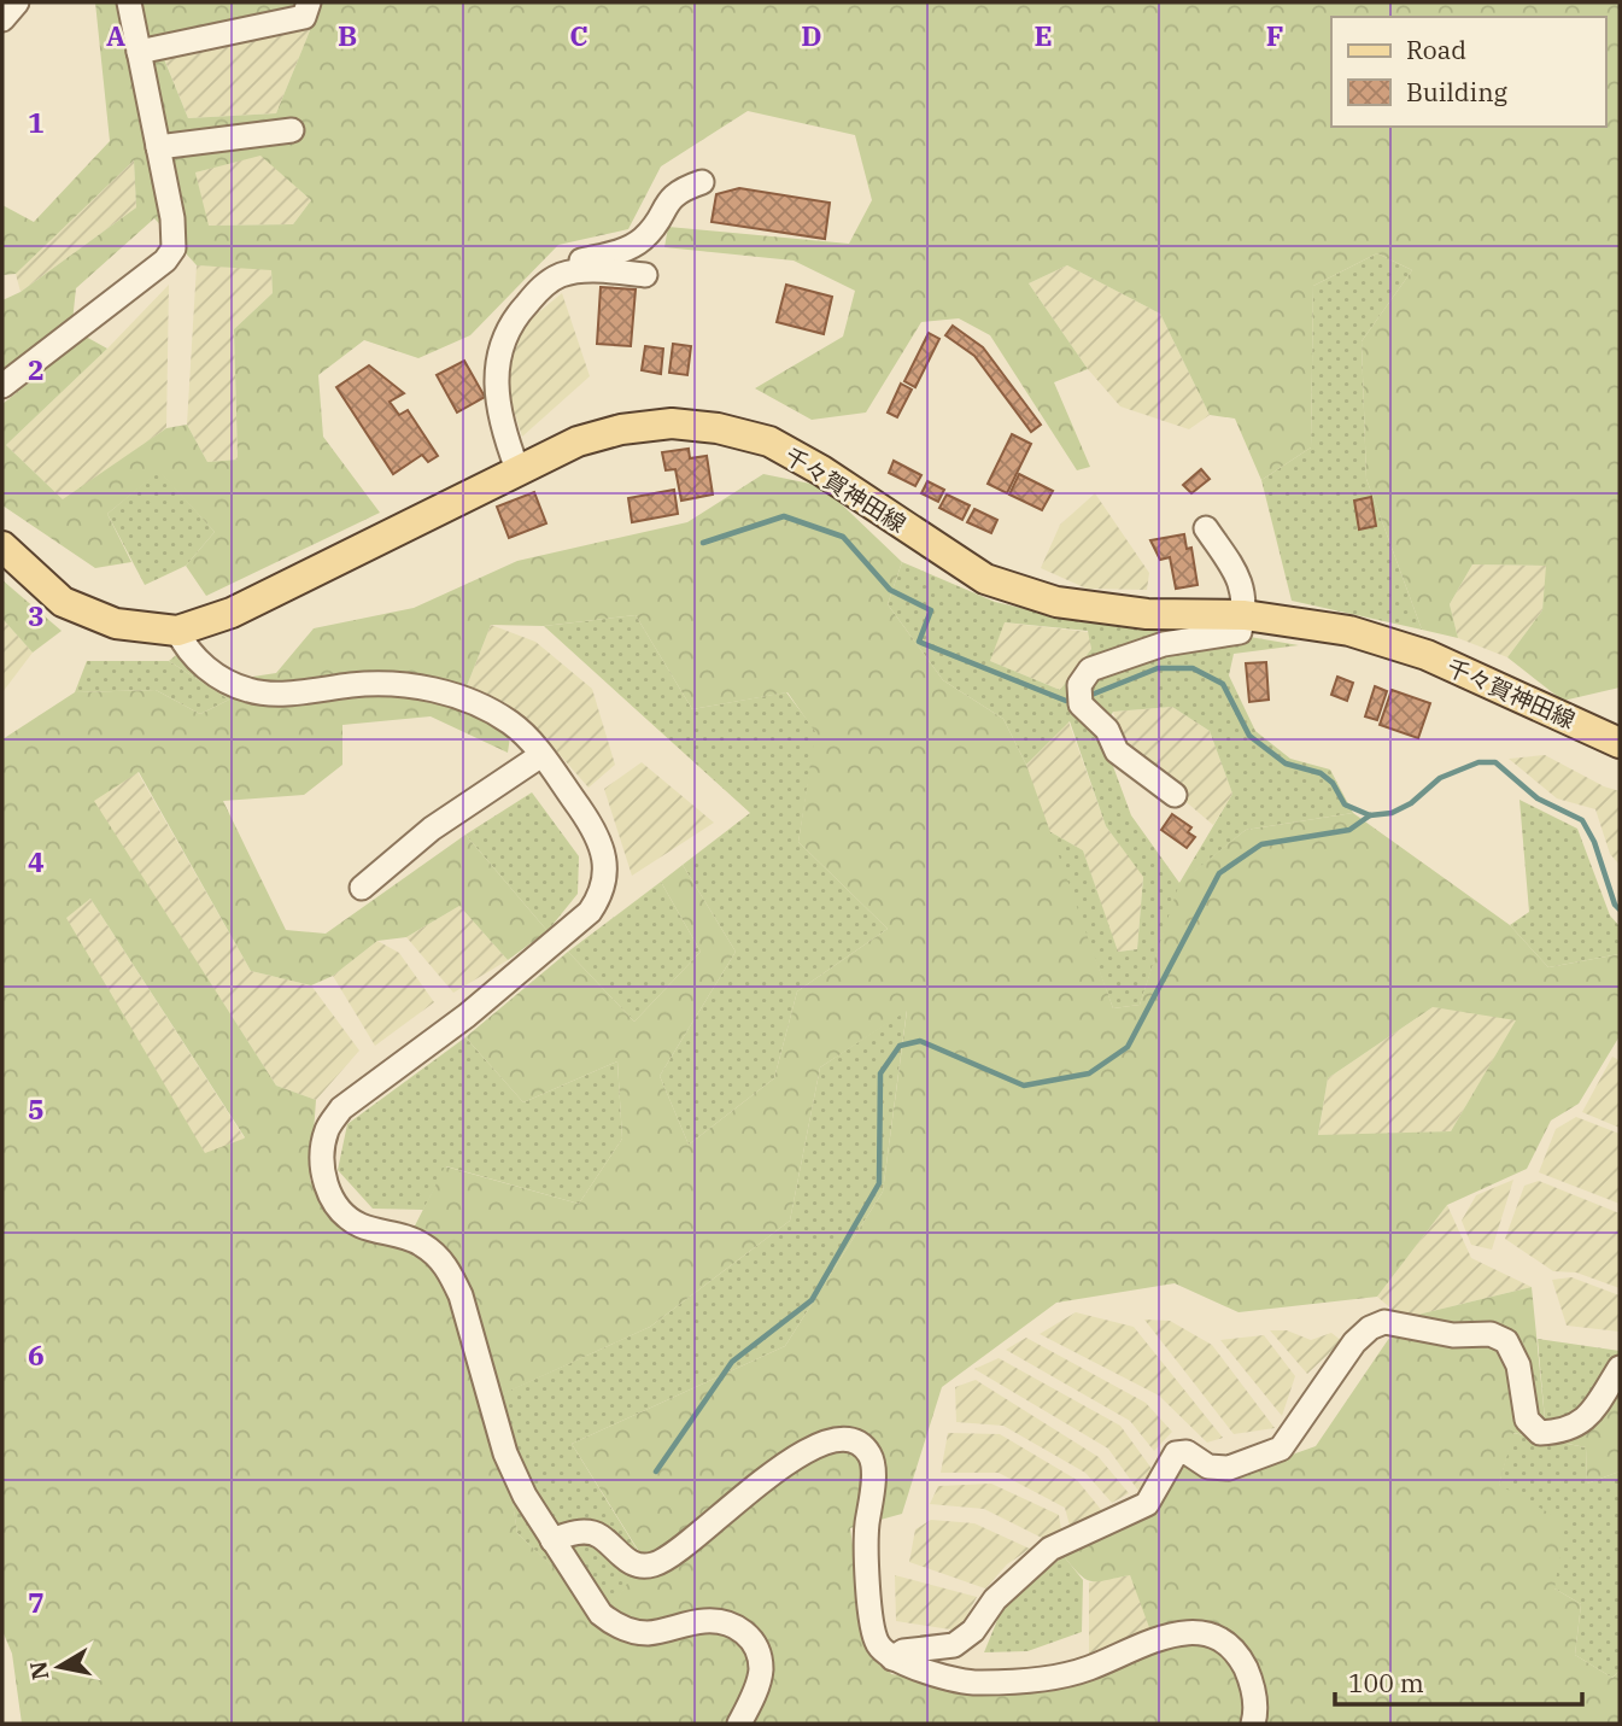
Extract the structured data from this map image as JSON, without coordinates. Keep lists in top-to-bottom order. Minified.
{"streets":{"main road":["千々賀神田線"]},"legend":["Road","Building"],"scale_bar":"100 m","north":"left","grid":{"columns":["A","B","C","D","E","F"],"rows":["1","2","3","4","5","6","7"]}}
